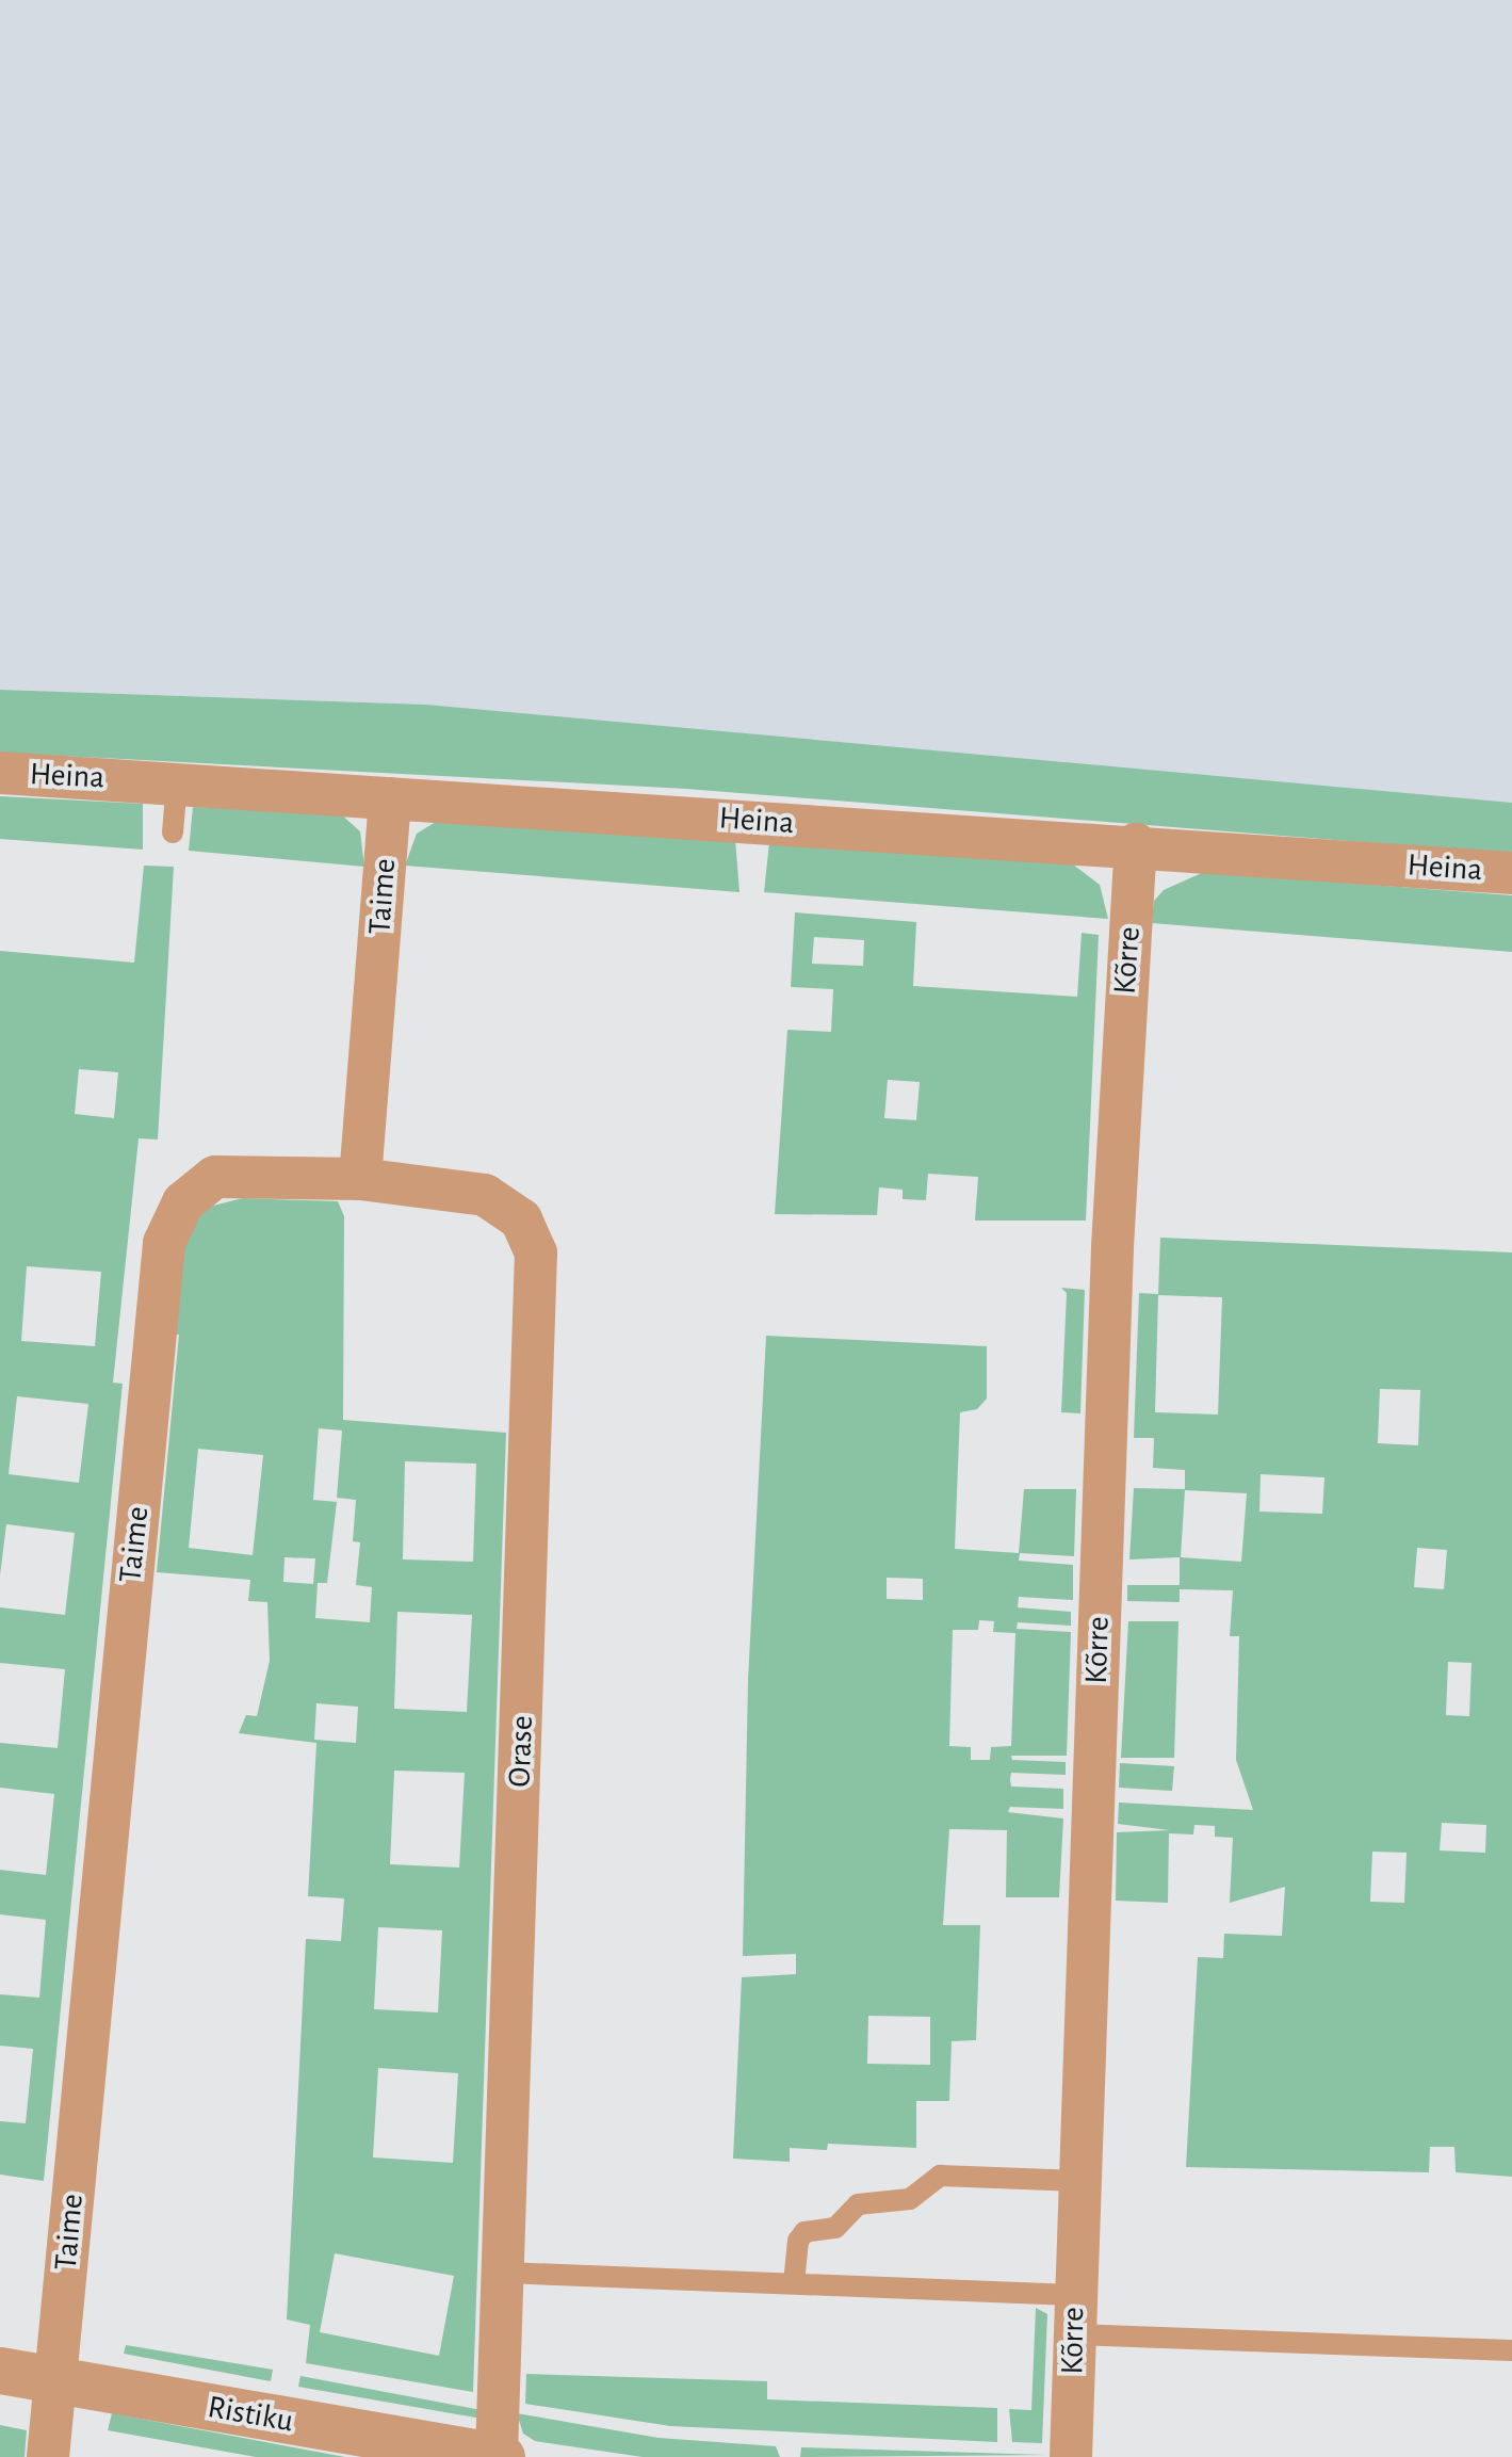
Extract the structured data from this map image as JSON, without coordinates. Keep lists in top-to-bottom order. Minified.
{"streets":{"street":["Heina","Taime","Kõrre","Orase","Ristiku"]},"crossings":[["Heina","Taime"],["Heina","Kõrre"],["Taime","Orase"],["Taime","Ristiku"],["Orase","Ristiku"]]}
